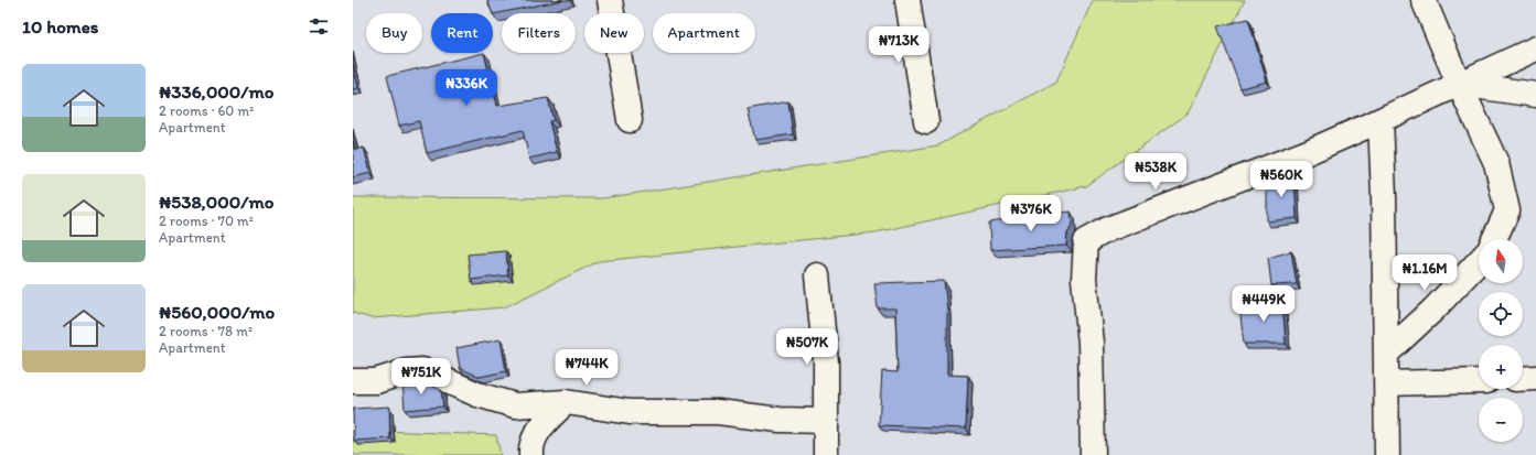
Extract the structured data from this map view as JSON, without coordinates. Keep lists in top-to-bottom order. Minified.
{"north":"top","page":{"heading":"10 homes","chip":["Buy","Rent","Filters","New","Apartment"],"price":["₦713K","₦336K","₦538K","₦560K","₦376K","₦1.16M","₦449K","₦507K","₦744K","₦751K"],"list":[{"name":"₦336,000/mo","note":"2 rooms · 60 m² · Apartment"},{"name":"₦538,000/mo","note":"2 rooms · 70 m² · Apartment"},{"name":"₦560,000/mo","note":"2 rooms · 78 m² · Apartment"}],"map_buttons":["+","−"]}}
